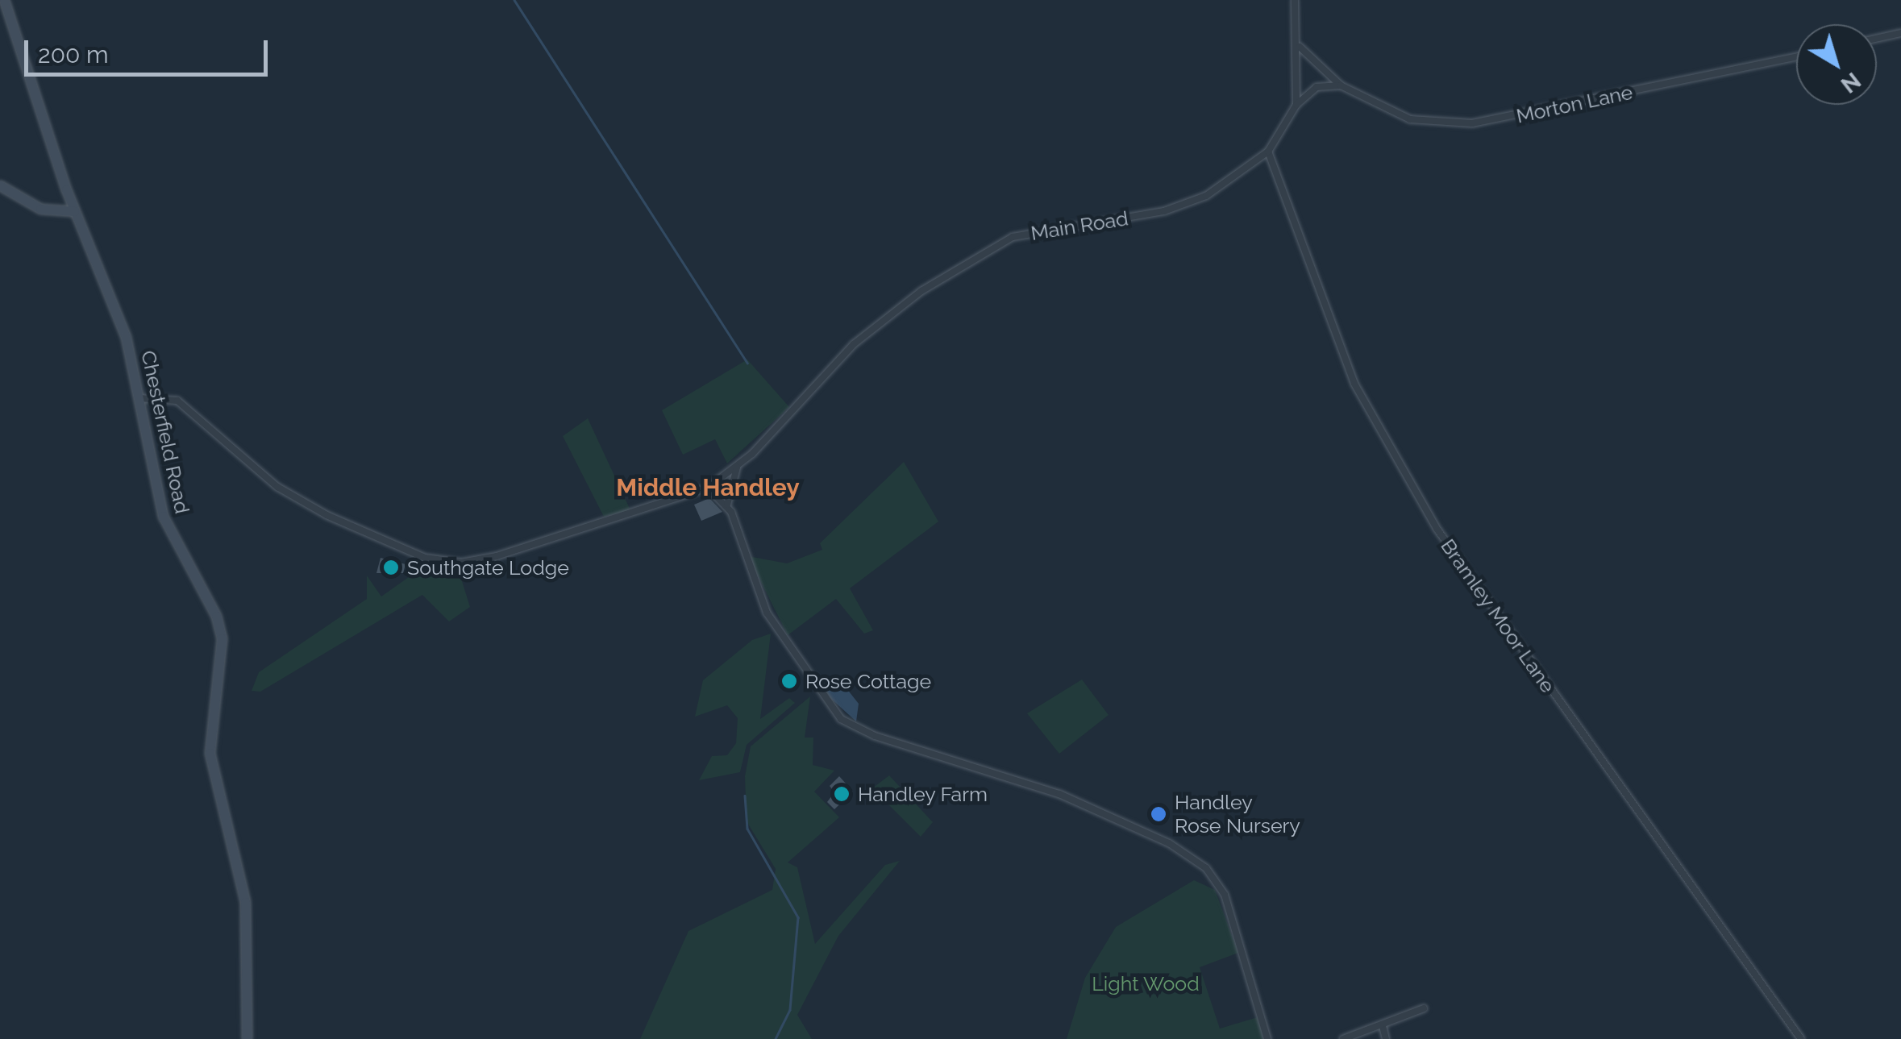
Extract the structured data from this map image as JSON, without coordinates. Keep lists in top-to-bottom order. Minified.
{"streets":{"main road":["Chesterfield Road"],"street":["Morton Lane","Main Road","Bramley Moor Lane"]},"crossings":[["Morton Lane","Main Road"],["Main Road","Chesterfield Road"],["Main Road","Bramley Moor Lane"]],"districts":["Middle Handley"],"parks":["Light Wood"],"places":["Southgate Lodge","Rose Cottage","Handley Farm","Handley Rose Nursery"],"scale_bar":"200 m","north":"bottom right"}
